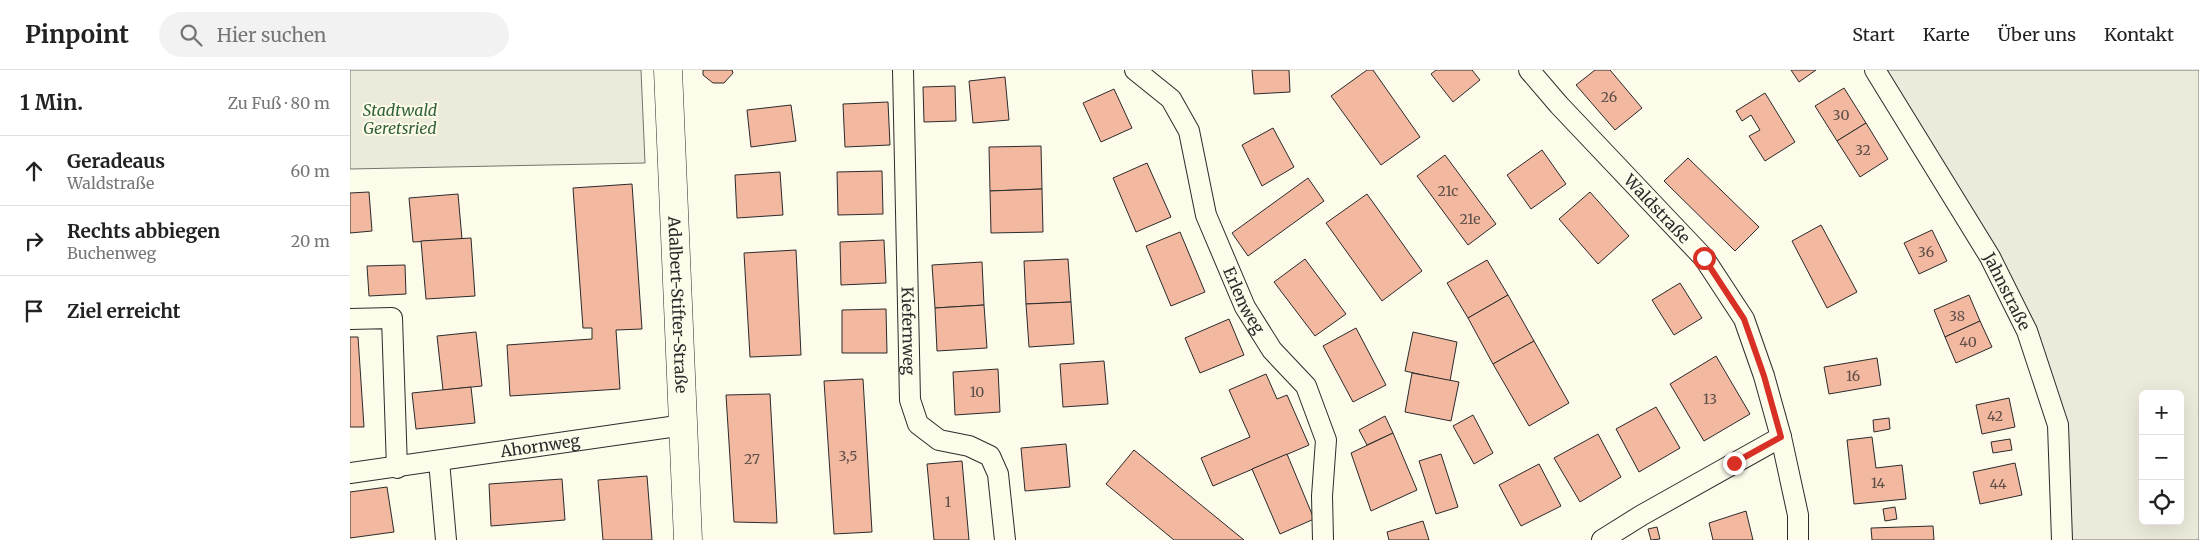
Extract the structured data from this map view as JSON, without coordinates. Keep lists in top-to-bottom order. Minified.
{"streets":{"street":["Waldstraße","Jahnstraße","Erlenweg","Adalbert-Stifter-Straße","Kiefernweg","Ahornweg"]},"crossings":[["Adalbert-Stifter-Straße","Ahornweg"]],"parks":["Stadtwald Geretsried"],"house_numbers":["26","30","32","21c","21e","36","38","40","16","10","13","42","3,5","27","14","44","1"],"page":{"header":"Pinpoint","search":"Hier suchen","nav":["Start","Karte","Über uns","Kontakt"],"heading":["1 Min.","Zu Fuß · 80 m"],"list":[["Geradeaus","Waldstraße","60 m"],["Rechts abbiegen","Buchenweg","20 m"],"Ziel erreicht"],"map_buttons":["+","−"]}}
